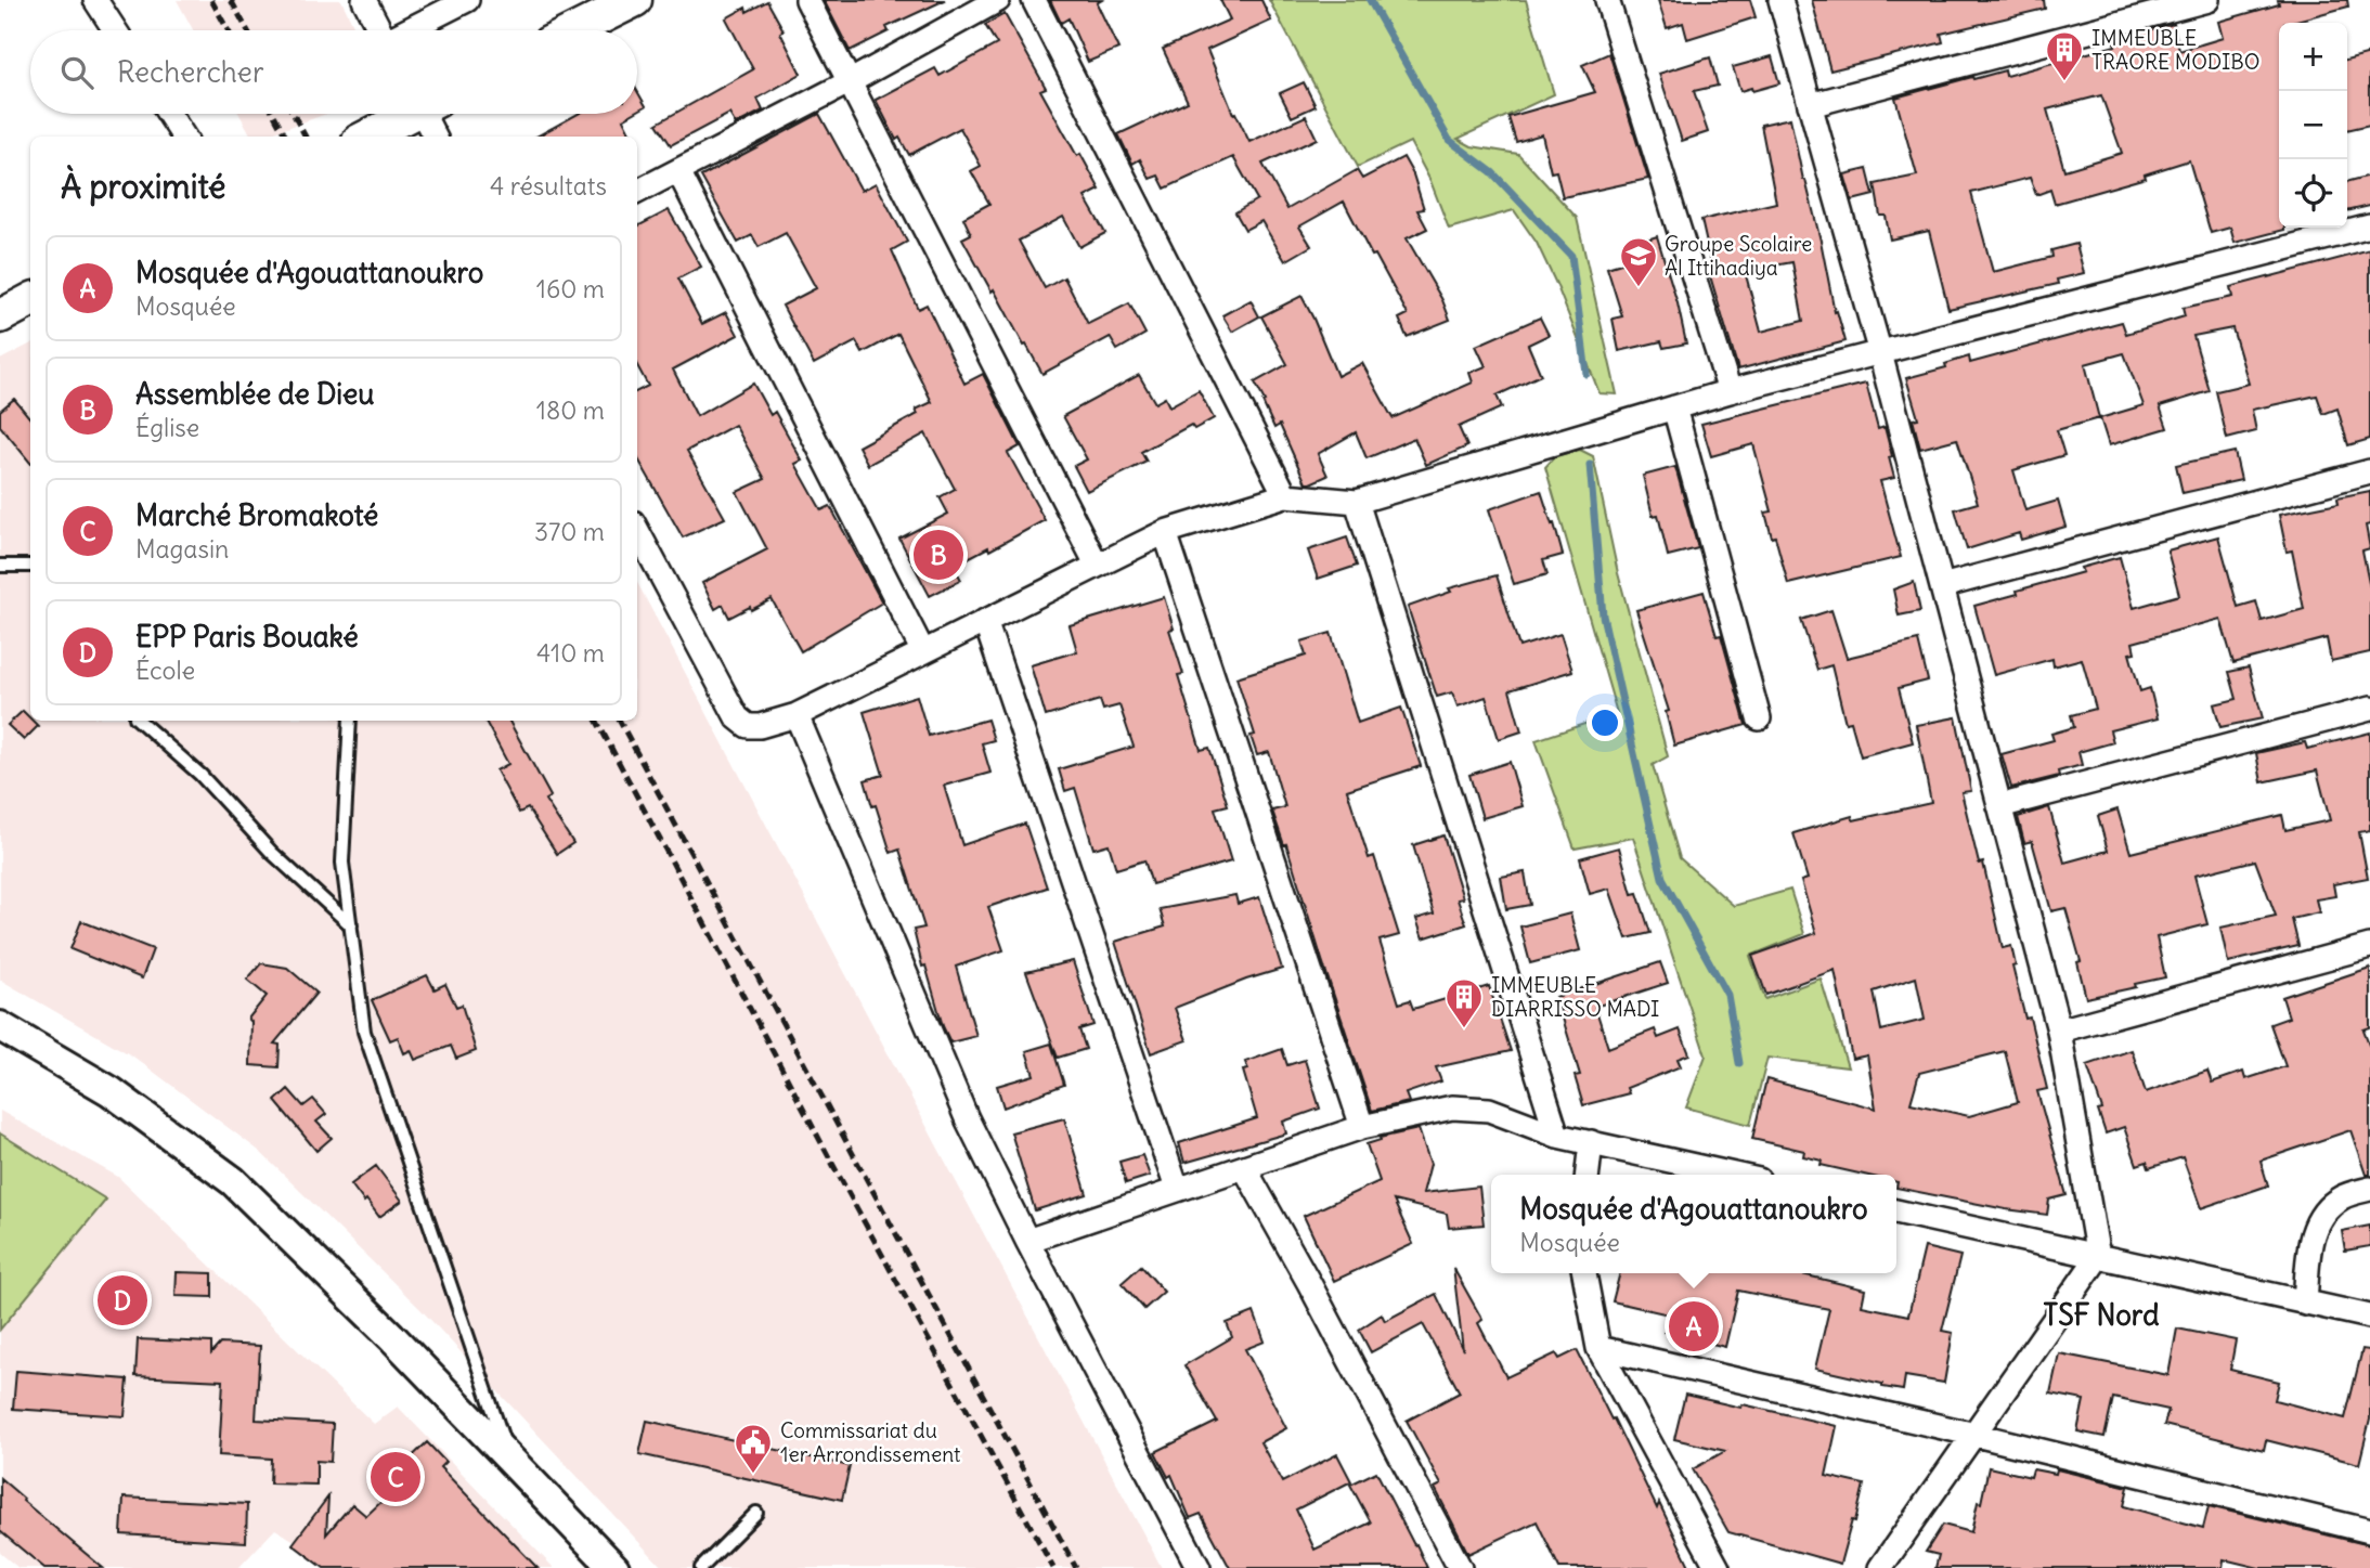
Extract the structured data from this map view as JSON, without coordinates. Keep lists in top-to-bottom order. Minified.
{"districts":["TSF Nord"],"places":{"building":["IMMEUBLE TRAORE MODIBO","IMMEUBLE DIARRISSO MADI"],"school or university":["Groupe Scolaire Al Ittihadiya"],"public building":["Commissariat du 1er Arrondissement"]},"page":{"map_buttons":["+","−"],"search":"Rechercher","heading":["À proximité","4 résultats"],"list":[{"mark":"A","name":"Mosquée d'Agouattanoukro","note":"Mosquée","value":"160 m"},{"mark":"B","name":"Assemblée de Dieu","note":"Église","value":"180 m"},{"mark":"C","name":"Marché Bromakoté","note":"Magasin","value":"370 m"},{"mark":"D","name":"EPP Paris Bouaké","note":"École","value":"410 m"}],"pins":["B","D","A","C"],"popup":["Mosquée d'Agouattanoukro","Mosquée"]}}
